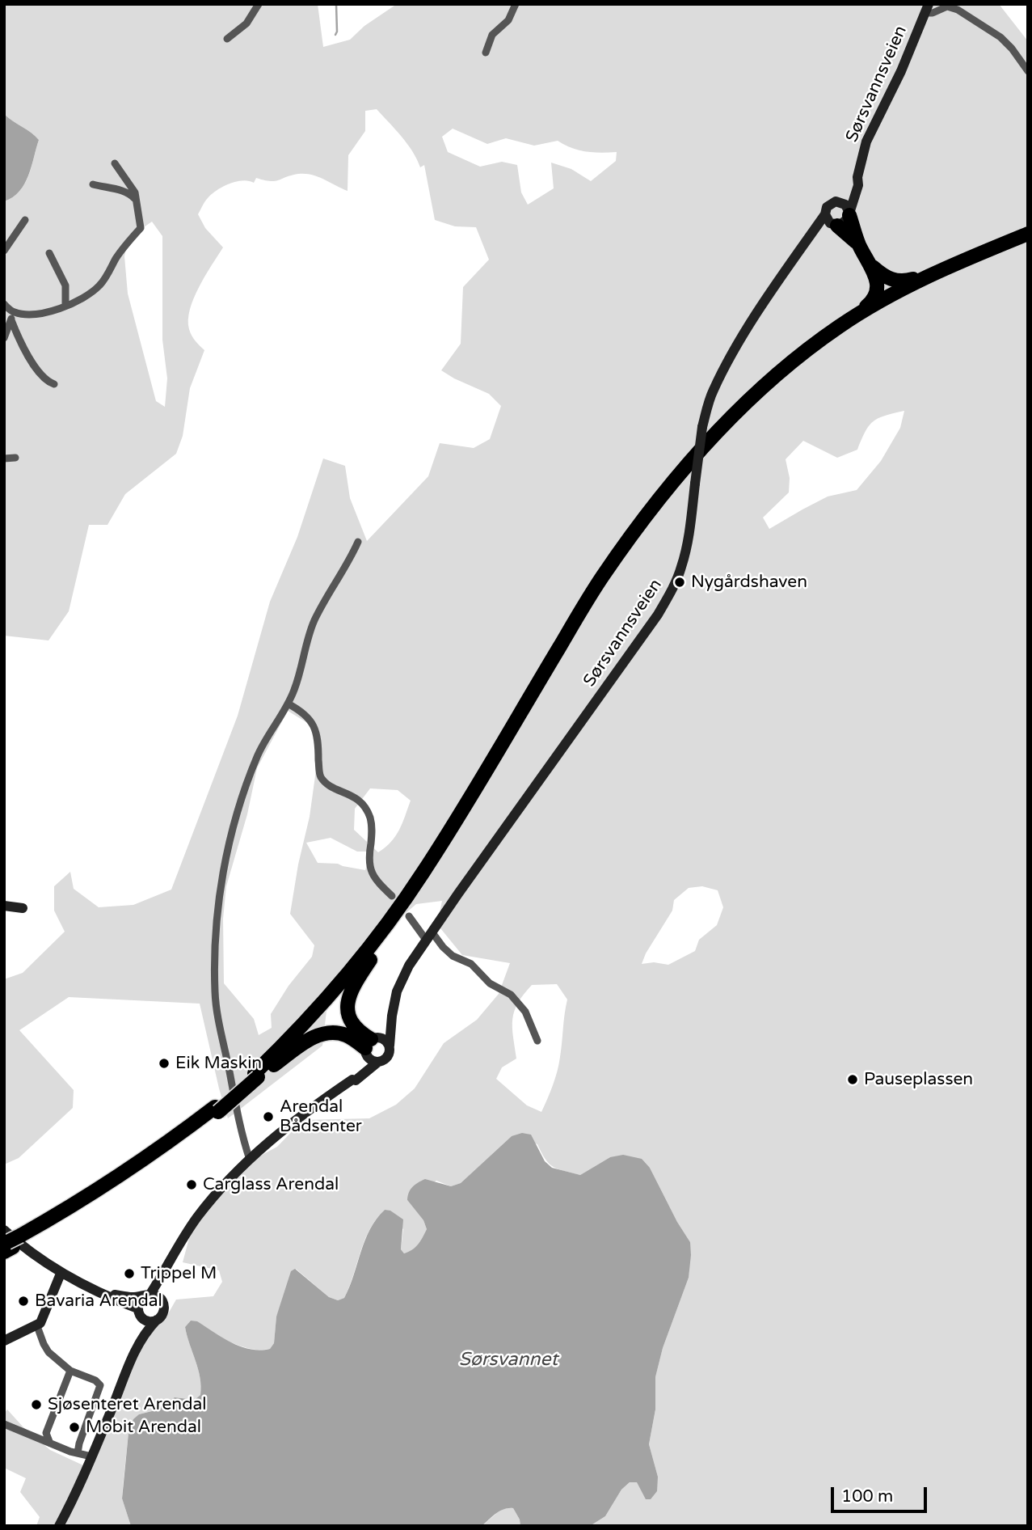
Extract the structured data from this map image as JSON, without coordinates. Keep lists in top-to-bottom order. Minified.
{"streets":{"main road":["Sørsvannsveien"]},"water":["Sørsvannet"],"places":["Nygårdshaven","Eik Maskin","Pauseplassen","Arendal Bådsenter","Carglass Arendal","Trippel M","Bavaria Arendal","Sjøsenteret Arendal","Mobit Arendal"],"scale_bar":"100 m"}
